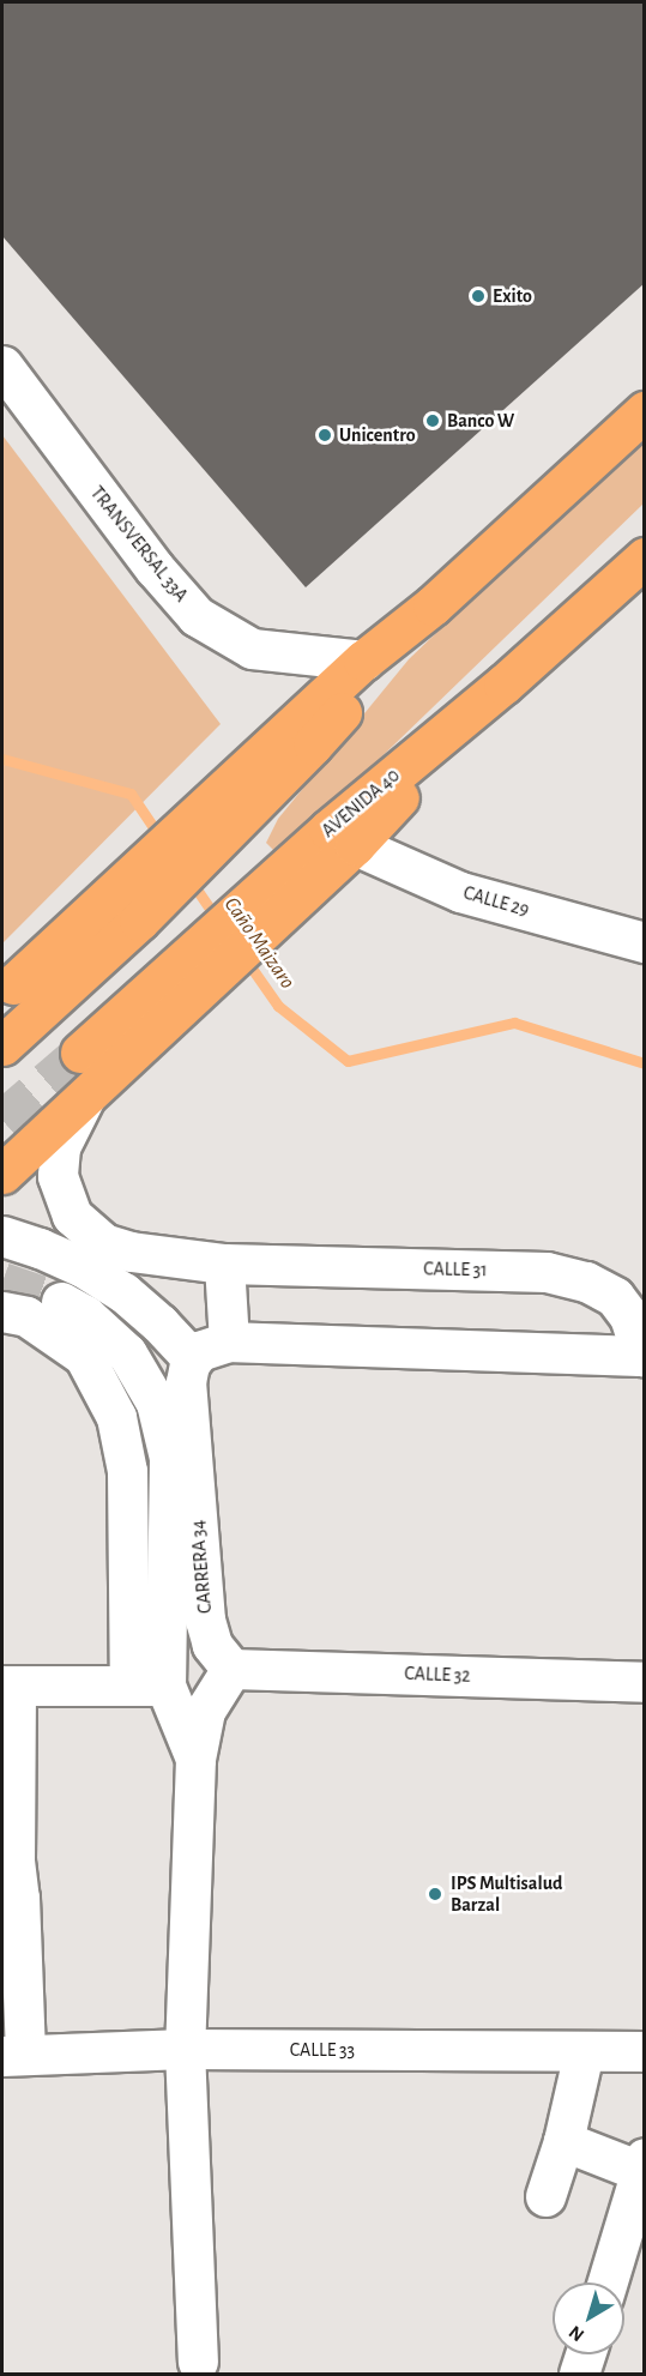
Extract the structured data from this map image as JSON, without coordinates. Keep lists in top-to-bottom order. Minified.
{"streets":{"highway":["AVENIDA 40"],"street":["TRANSVERSAL 33A","CALLE 29","CALLE 31","CARRERA 34","CALLE 32","CALLE 33"]},"crossings":[["CALLE 31","CARRERA 34"],["CARRERA 34","CALLE 32"]],"water":["Caño Maizaro"],"places":["Exito","Banco W","Unicentro","IPS Multisalud Barzal"],"north":"bottom left"}
